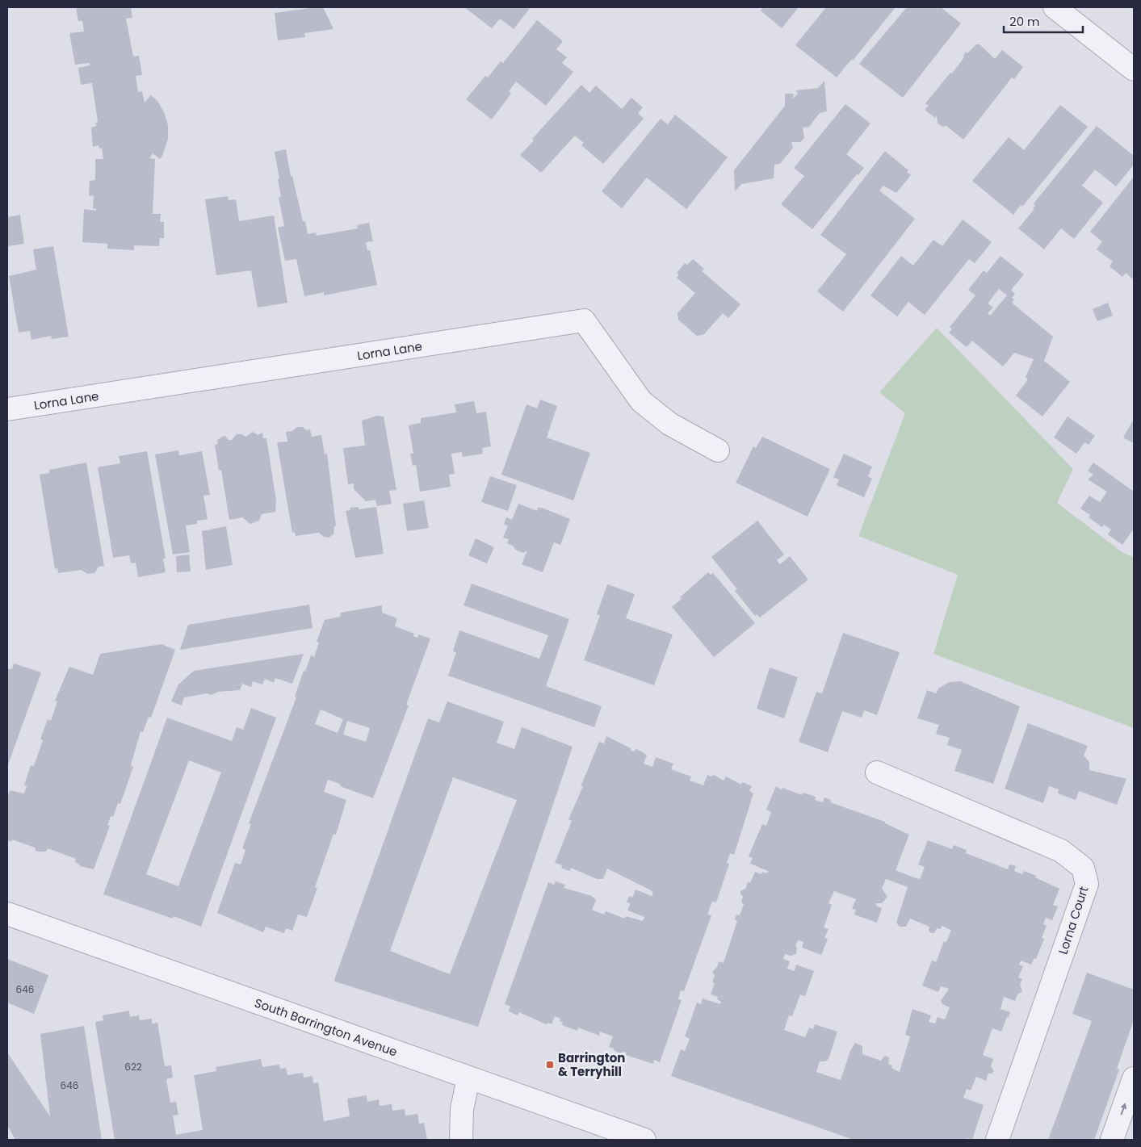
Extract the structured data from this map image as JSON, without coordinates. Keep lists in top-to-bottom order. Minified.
{"streets":{"street":["Lorna Lane","Lorna Court","South Barrington Avenue"]},"places":{"transit":["Barrington & Terryhill"]},"house_numbers":["646","622","646"],"scale_bar":"20 m"}
